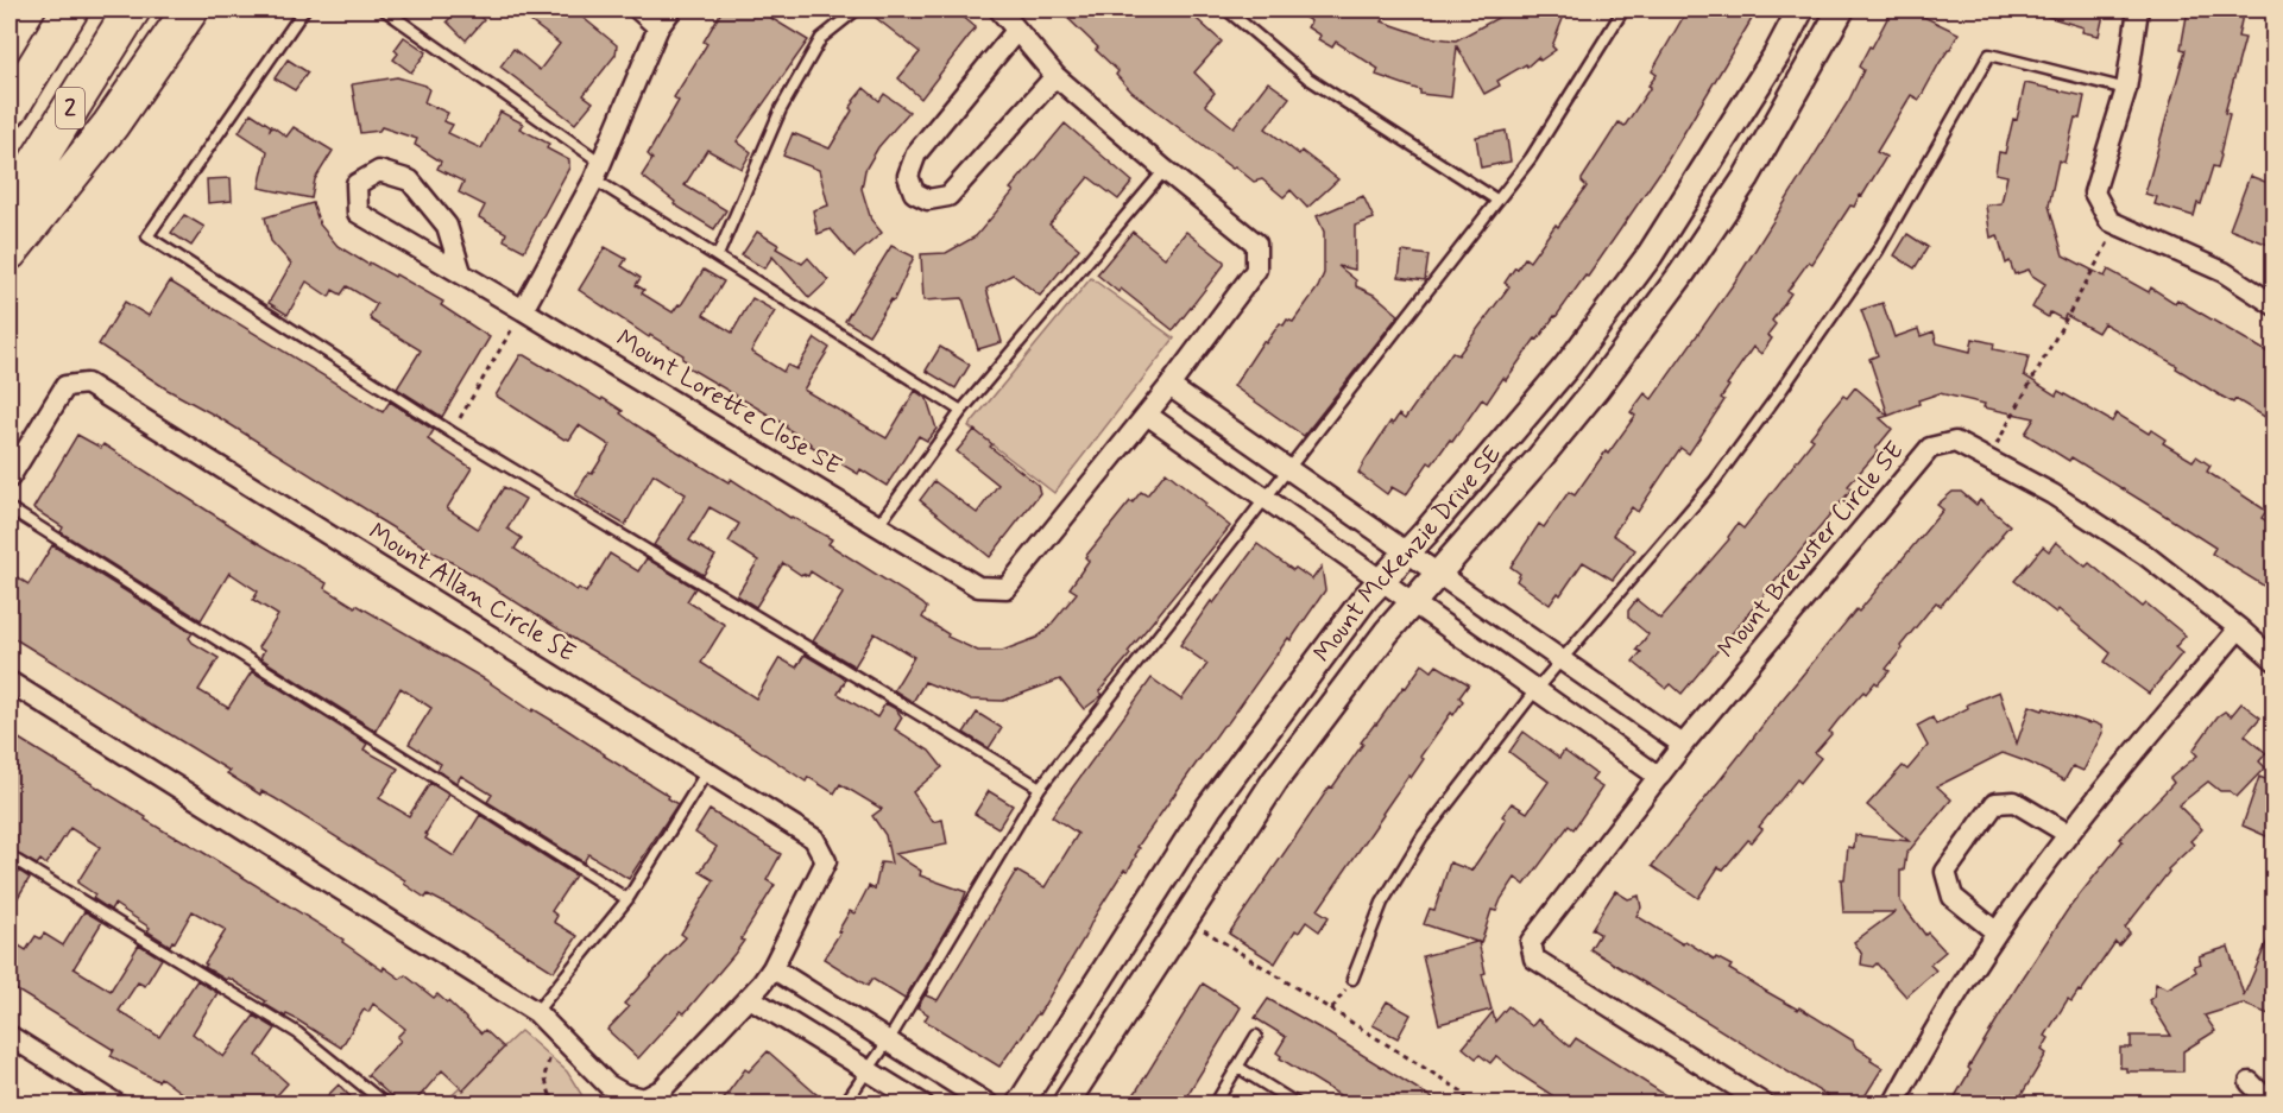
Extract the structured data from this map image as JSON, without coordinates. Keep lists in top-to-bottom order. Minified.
{"streets":{"highway":["2"],"street":["Mount Lorette Close SE","Mount Brewster Circle SE","Mount McKenzie Drive SE","Mount Allan Circle SE"]}}
